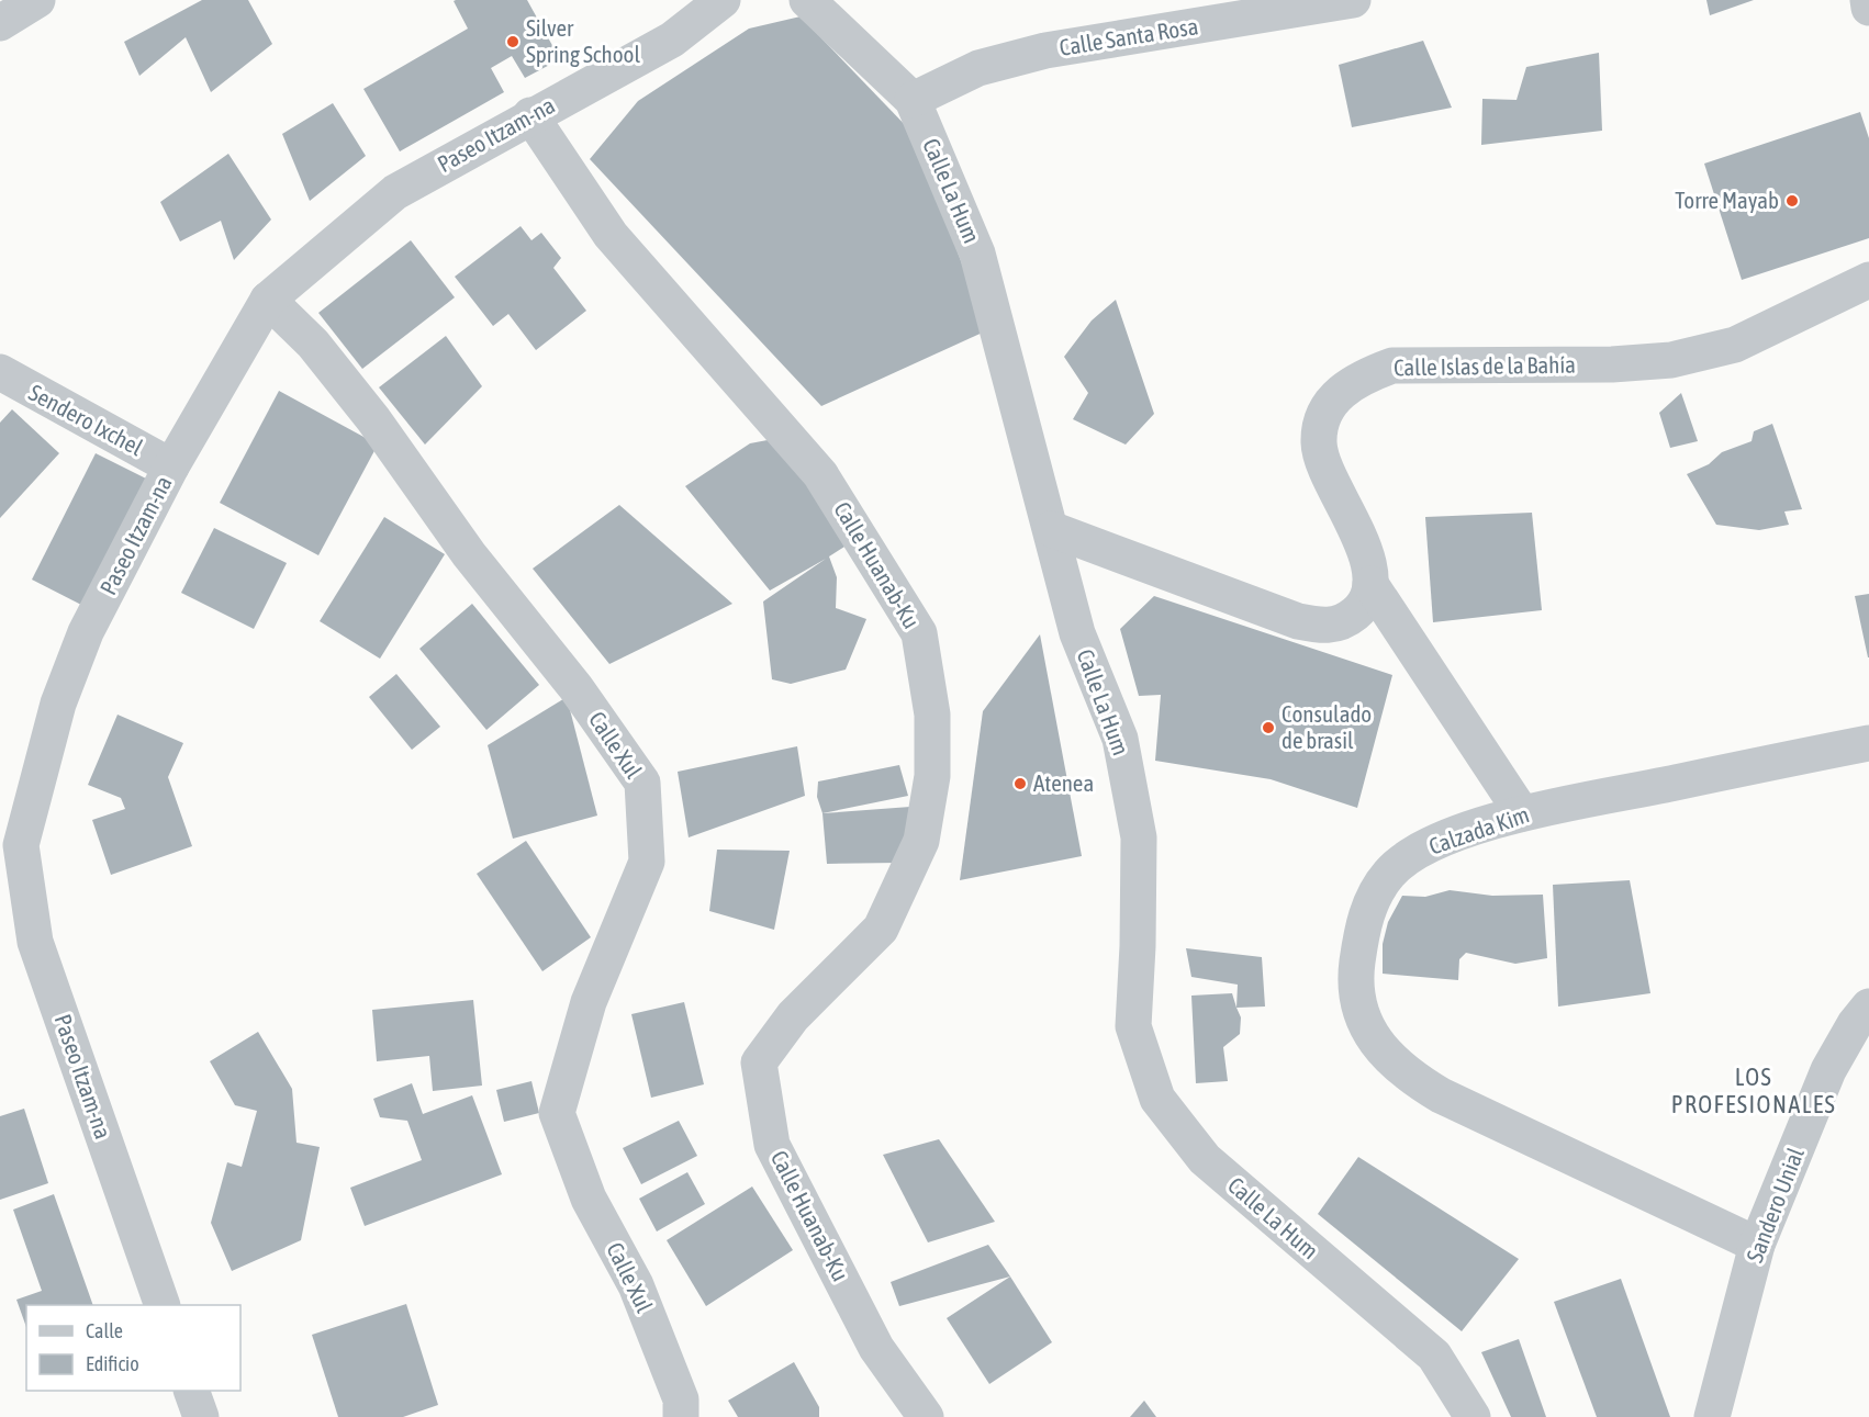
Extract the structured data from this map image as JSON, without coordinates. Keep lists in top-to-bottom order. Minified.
{"streets":{"street":["Calle Santa Rosa","Paseo Itzam-na","Calle La Hum","Calle Islas de la Bahía","Sendero Ixchel","Calle Huanab-Ku","Calle Xul","Calzada Kim","Sandero Unial"]},"crossings":[["Calle Santa Rosa","Calle La Hum"],["Paseo Itzam-na","Sendero Ixchel"],["Paseo Itzam-na","Calle Huanab-Ku"],["Paseo Itzam-na","Calle Xul"],["Calzada Kim","Sandero Unial"]],"districts":["LOS PROFESIONALES"],"places":["Silver Spring School","Torre Mayab","Consulado de brasil","Atenea"],"legend":["Calle","Edificio"]}
